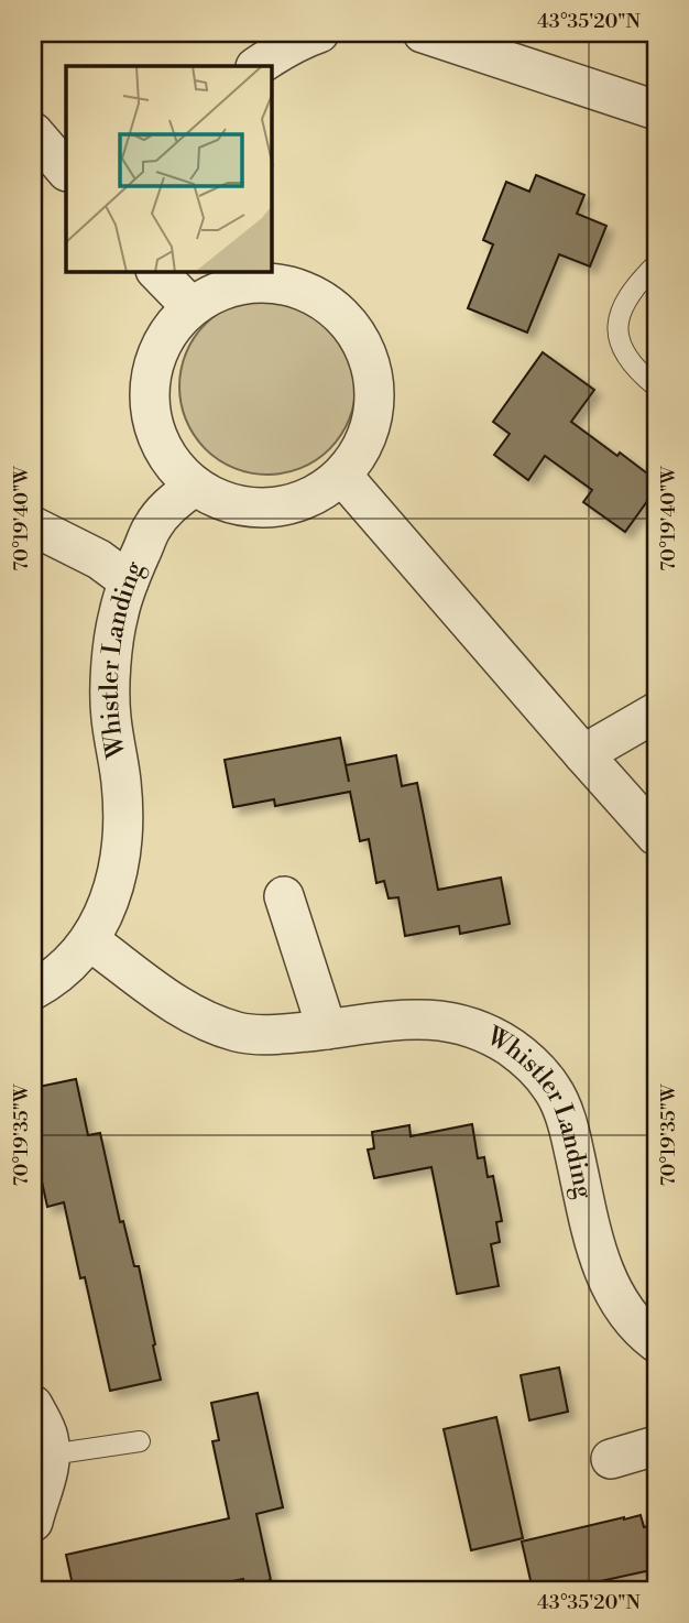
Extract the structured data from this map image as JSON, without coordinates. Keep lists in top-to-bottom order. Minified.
{"streets":{"street":["Whistler Landing"]},"coordinates":["43°35'20\"N","70°19'40\"W","70°19'35\"W"]}
